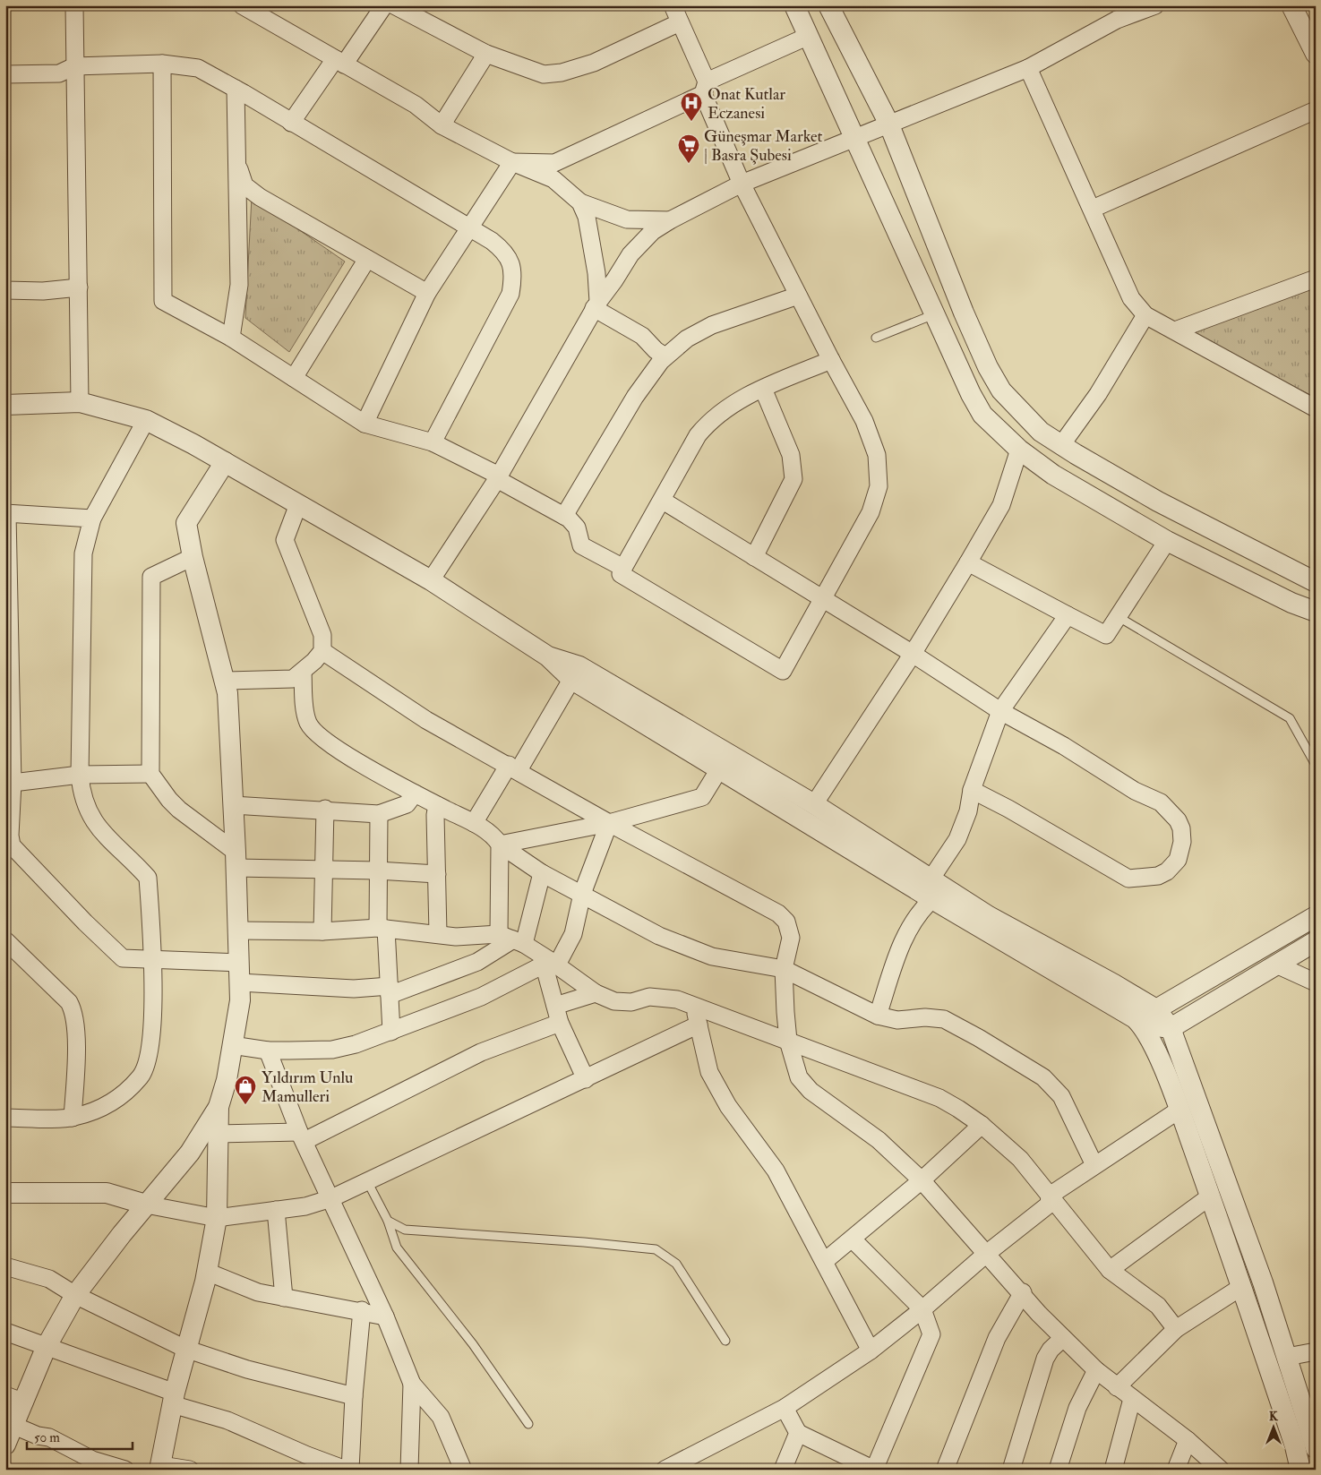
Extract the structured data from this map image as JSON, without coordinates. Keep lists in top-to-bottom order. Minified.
{"places":{"hospital":["Onat Kutlar Eczanesi"],"supermarket":["Güneşmar Market | Basra Şubesi"],"shop":["Yıldırım Unlu Mamulleri"]},"scale_bar":"50 m","north":"top"}
